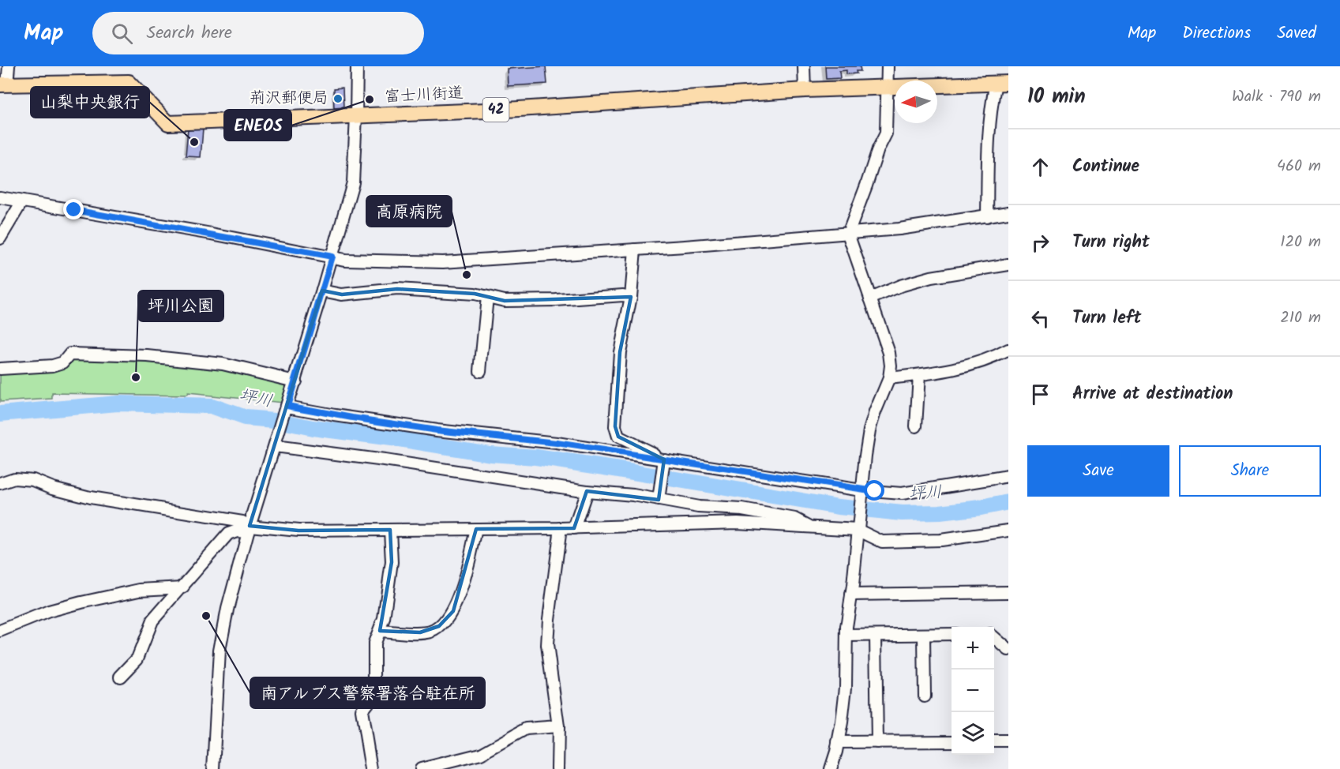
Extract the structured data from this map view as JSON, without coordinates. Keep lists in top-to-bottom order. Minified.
{"streets":{"main road":["富士川街道","42"]},"water":["坪川"],"places":["荊沢郵便局","ENEOS","山梨中央銀行","高原病院","坪川公園","南アルプス警察署落合駐在所"],"north":"left","page":{"header":"Map","search":"Search here","nav":["Map","Directions","Saved"],"heading":["10 min","Walk · 790 m"],"list":[["Continue","460 m"],["Turn right","120 m"],["Turn left","210 m"],"Arrive at destination"],"buttons":["Save","Share"],"map_buttons":["+","−"]}}
